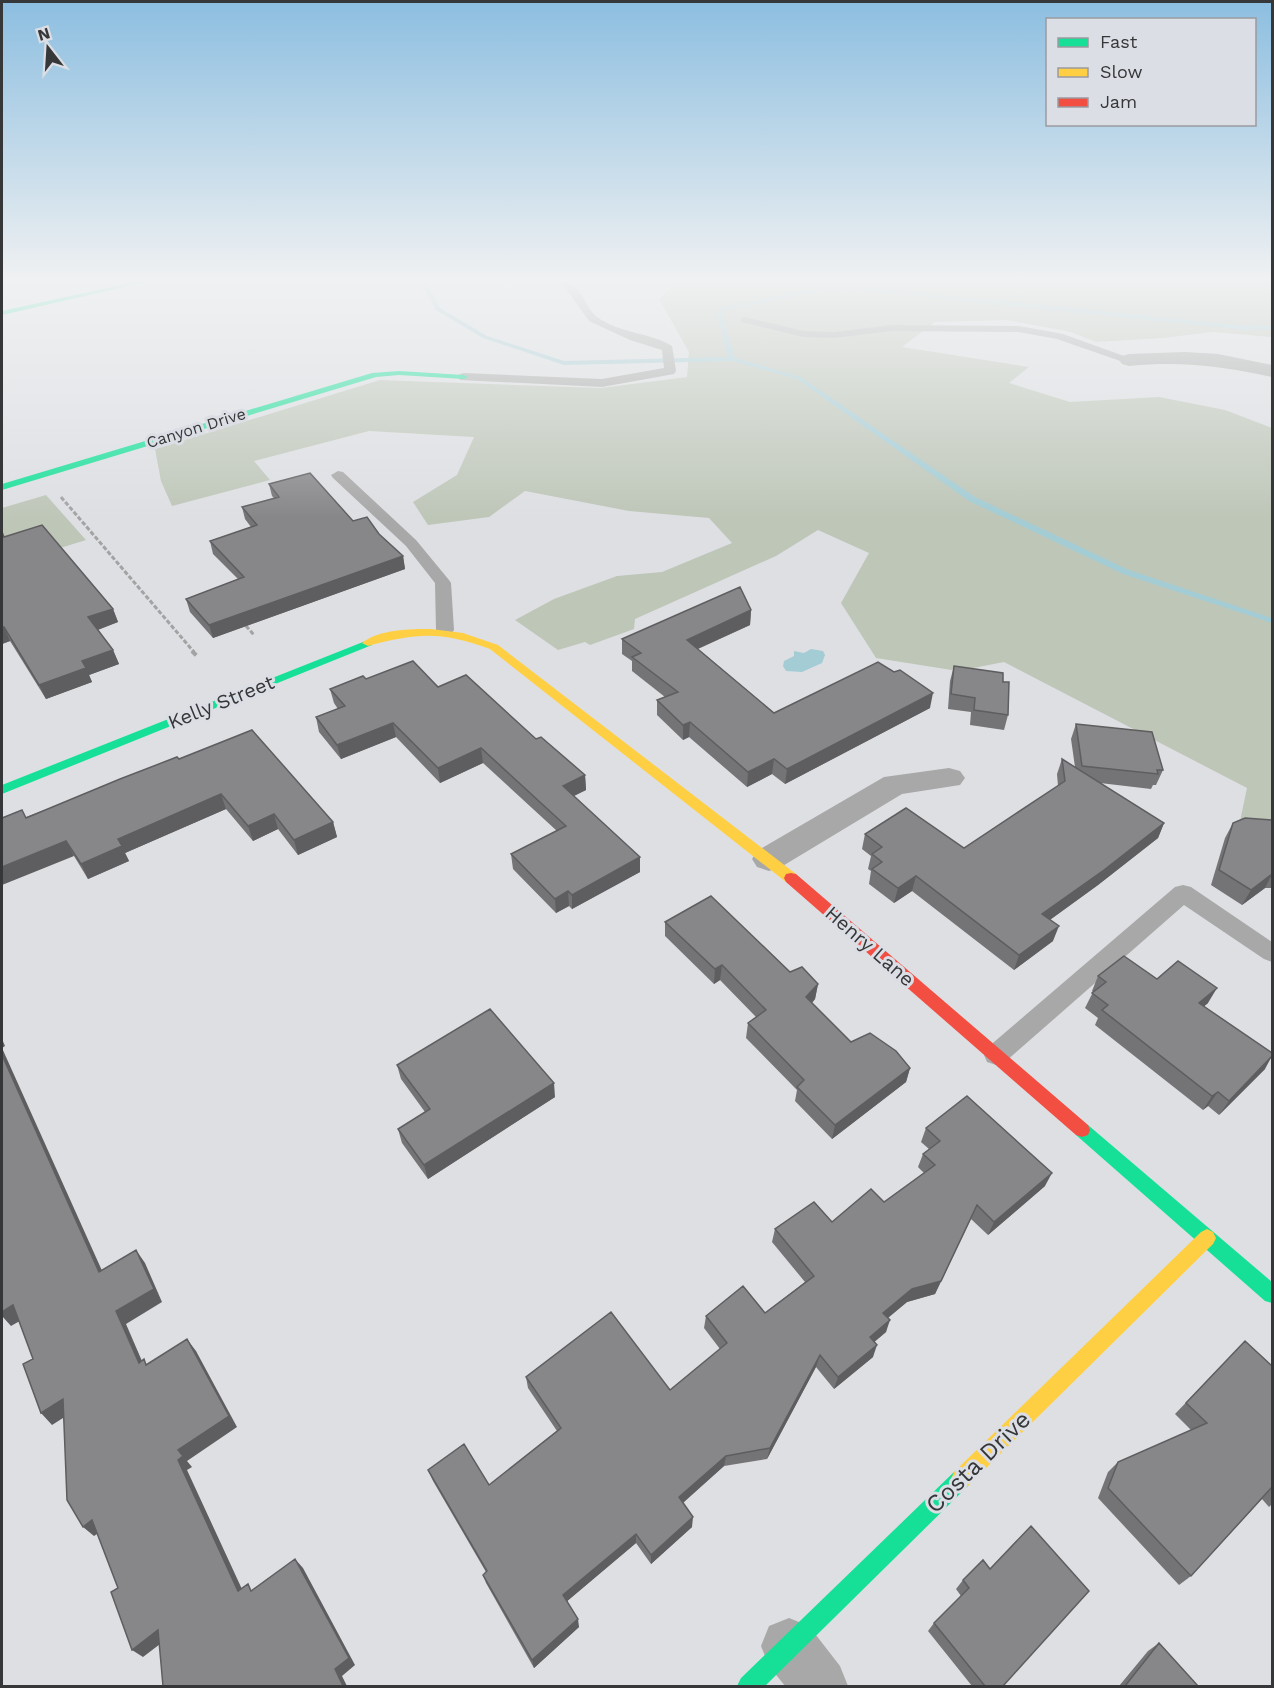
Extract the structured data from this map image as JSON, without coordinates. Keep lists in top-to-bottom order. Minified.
{"streets":{"street":["Canyon Drive","Kelly Street","Henry Lane","Costa Drive"]},"crossings":[["Kelly Street","Henry Lane"],["Henry Lane","Costa Drive"]],"legend":["Fast","Slow","Jam"],"north":"top"}
